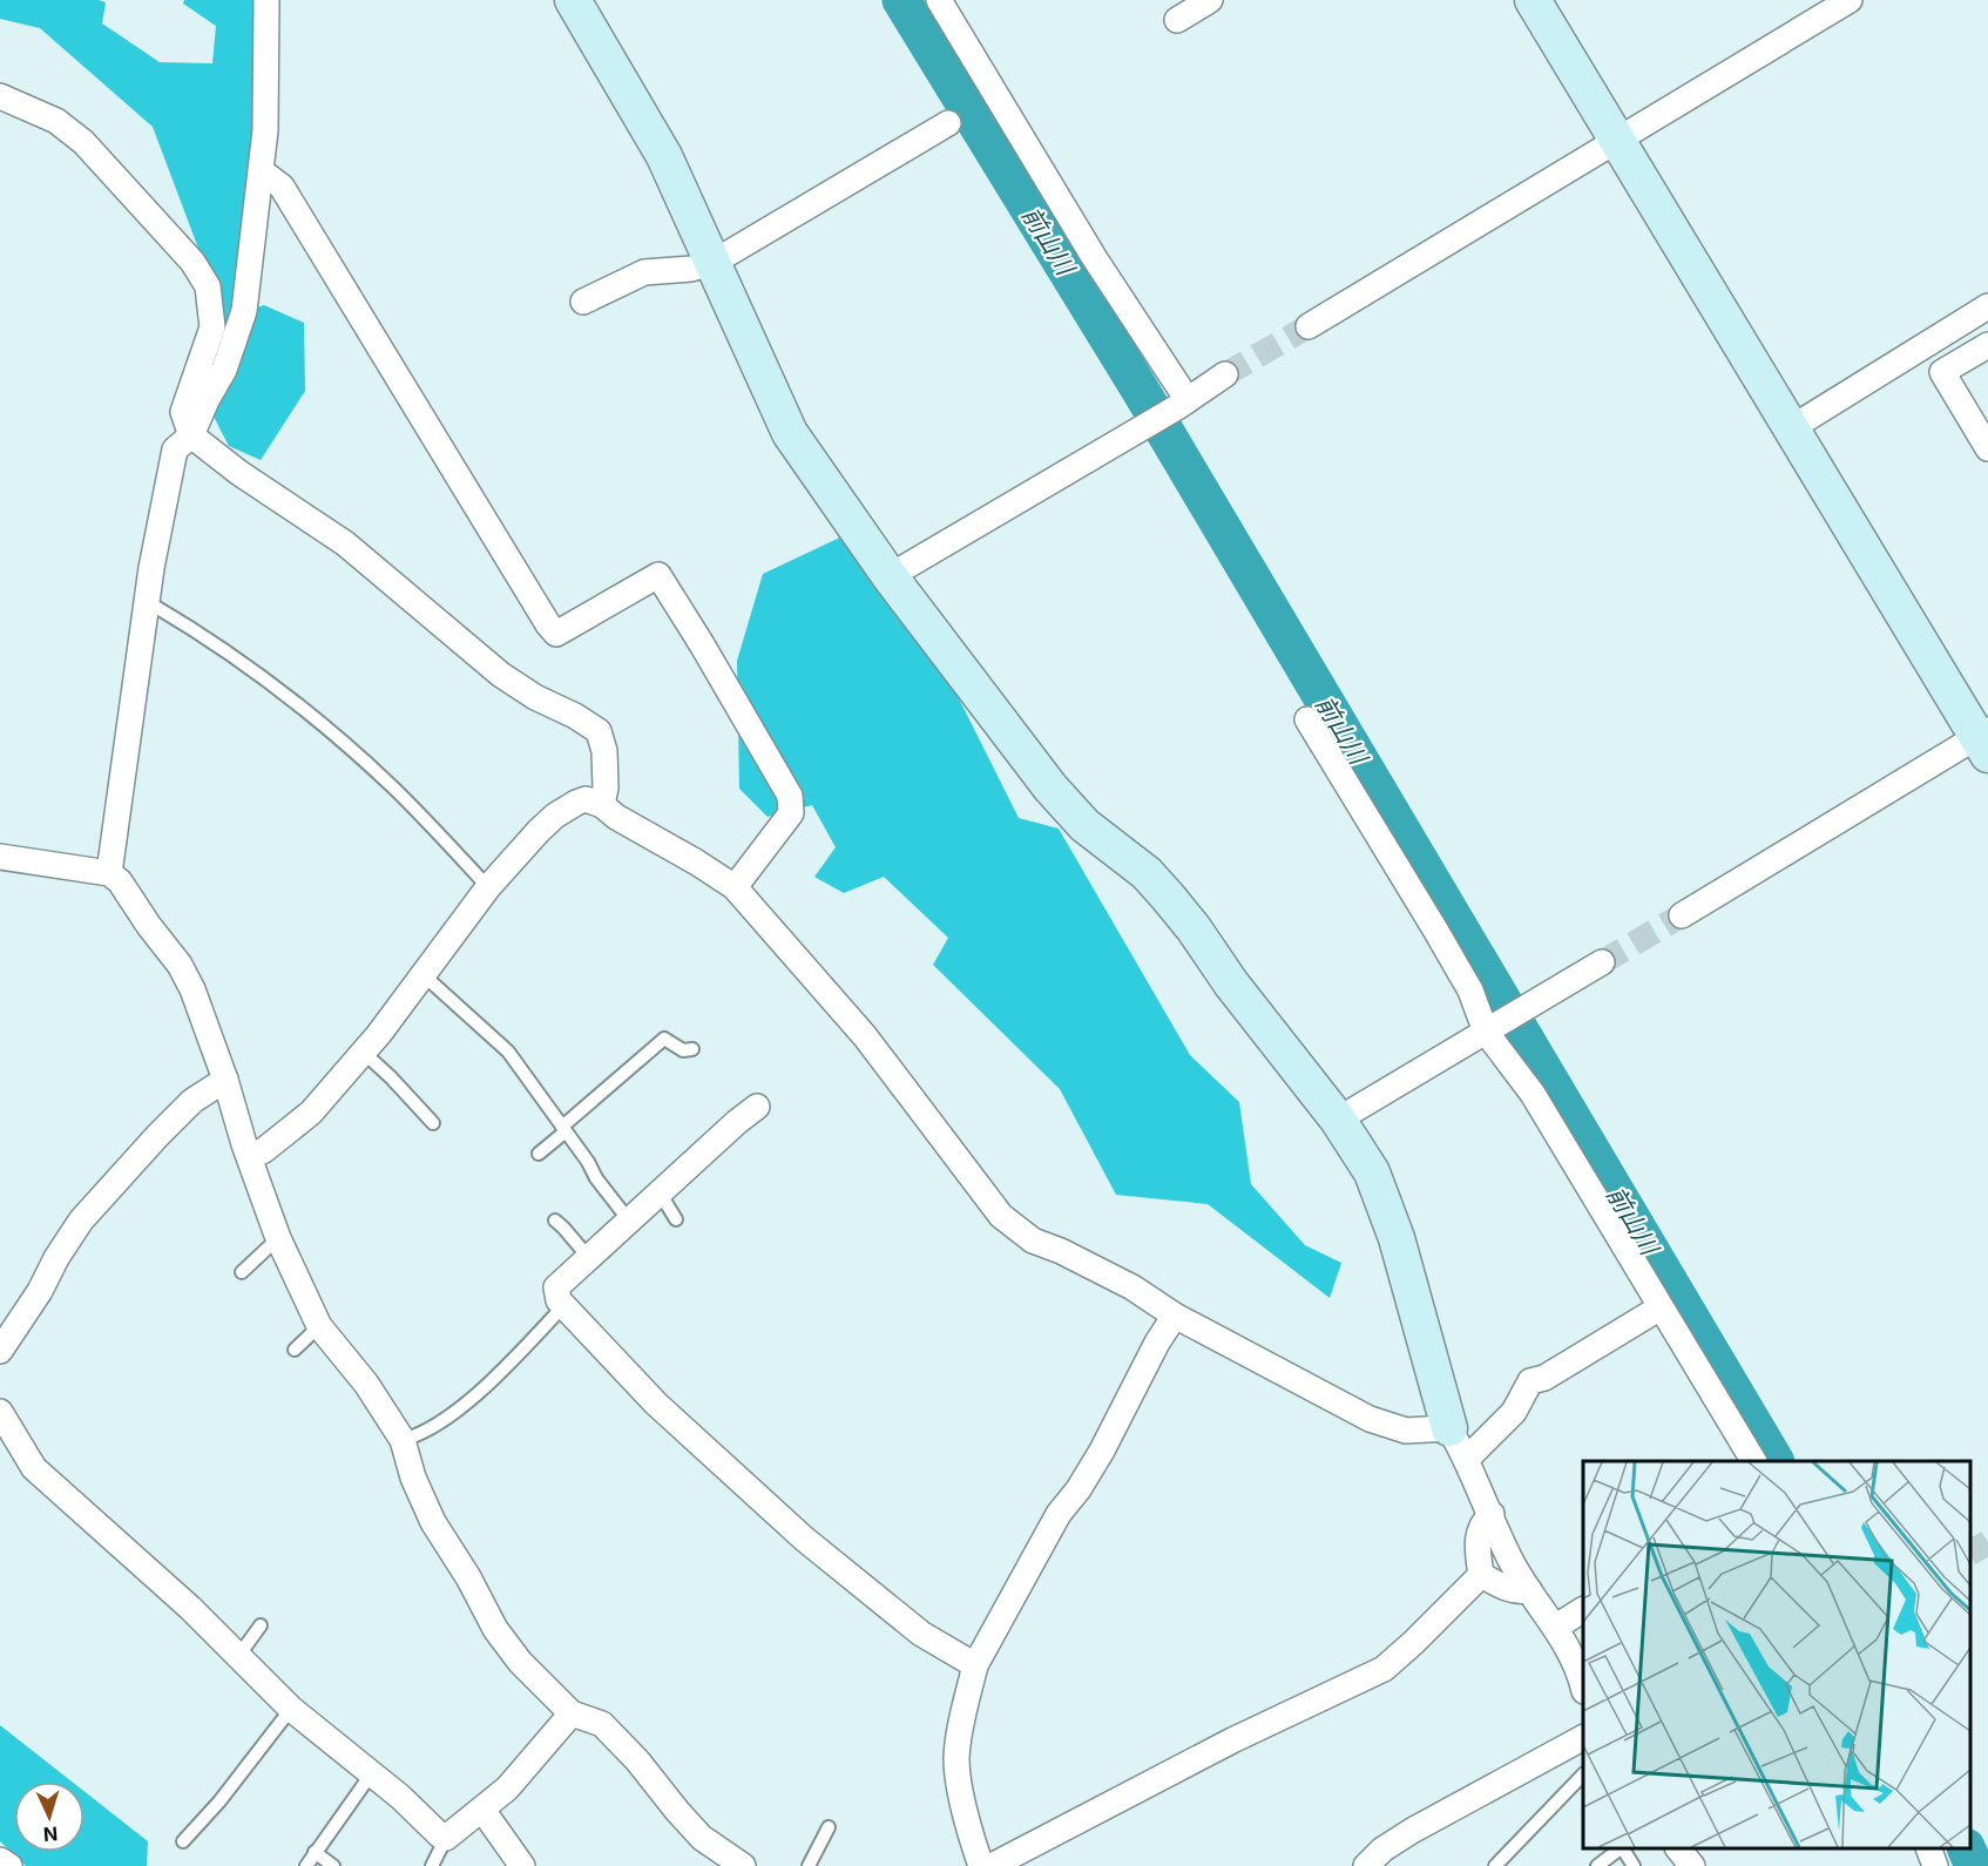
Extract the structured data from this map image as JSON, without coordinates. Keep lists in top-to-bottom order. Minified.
{"water":["前山川"],"north":"bottom"}
